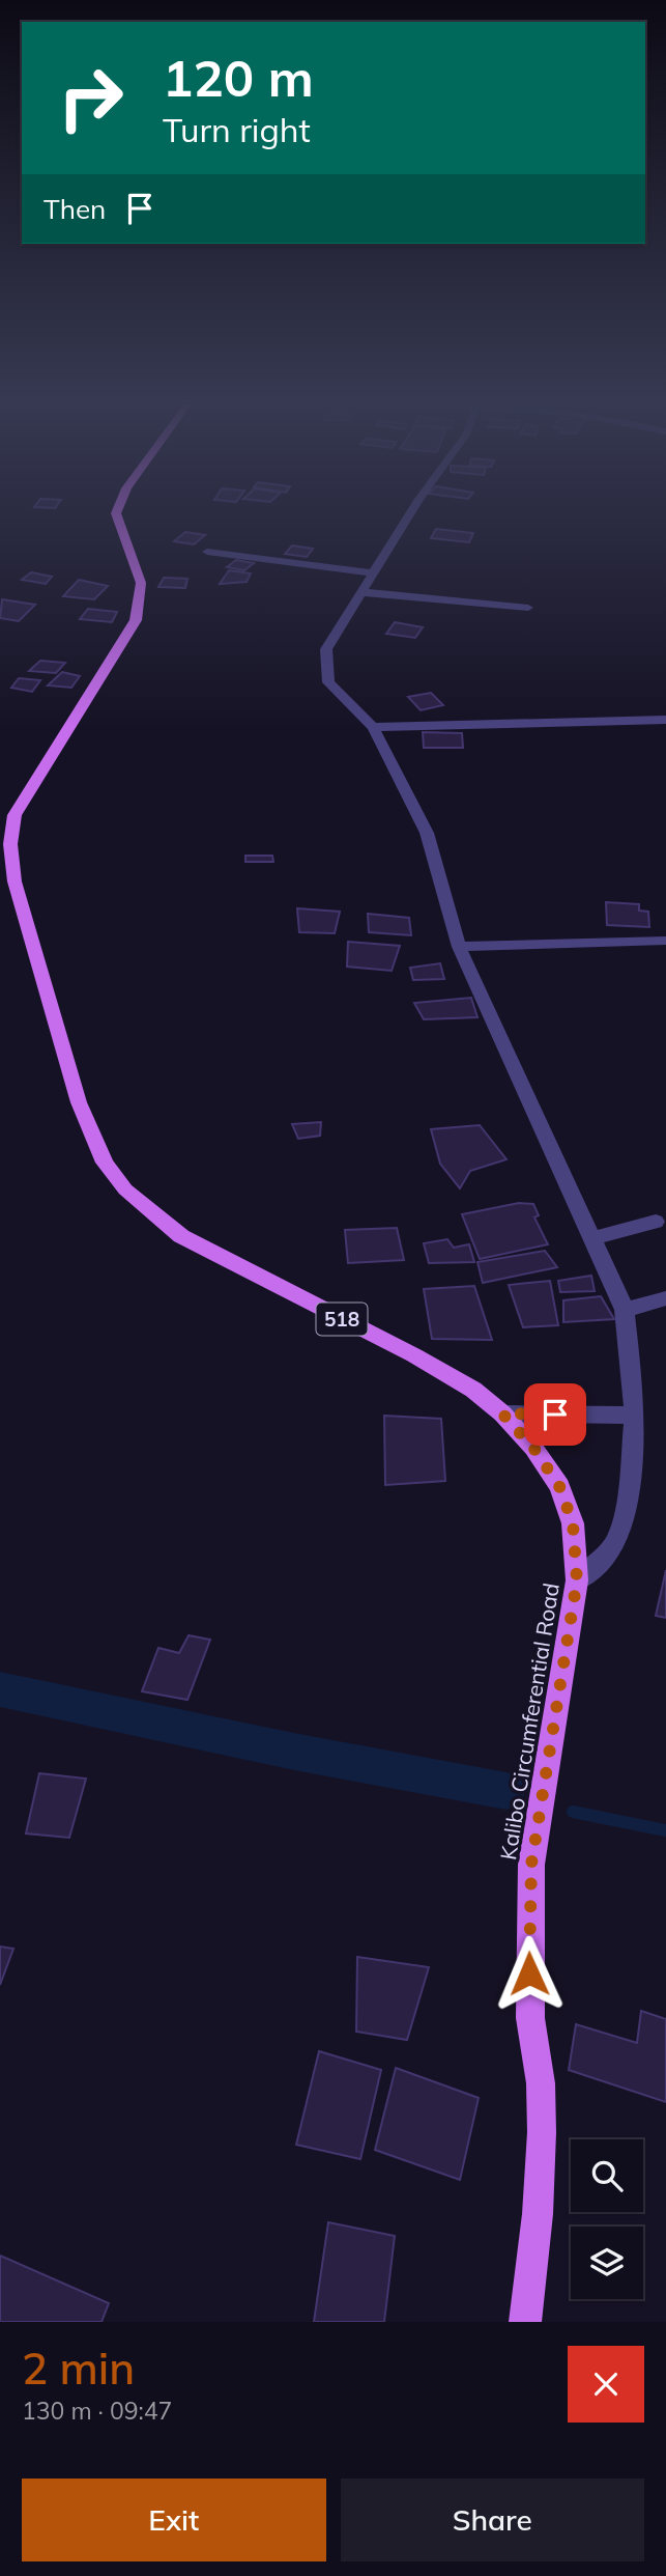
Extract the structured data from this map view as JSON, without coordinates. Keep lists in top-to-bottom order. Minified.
{"streets":{"main road":["518","Kalibo Circumferential Road"]},"page":{"turn":["120 m","Turn right"],"then":"Then","heading":["2 min","130 m · 09:47"],"buttons":["Exit","Share"]}}
